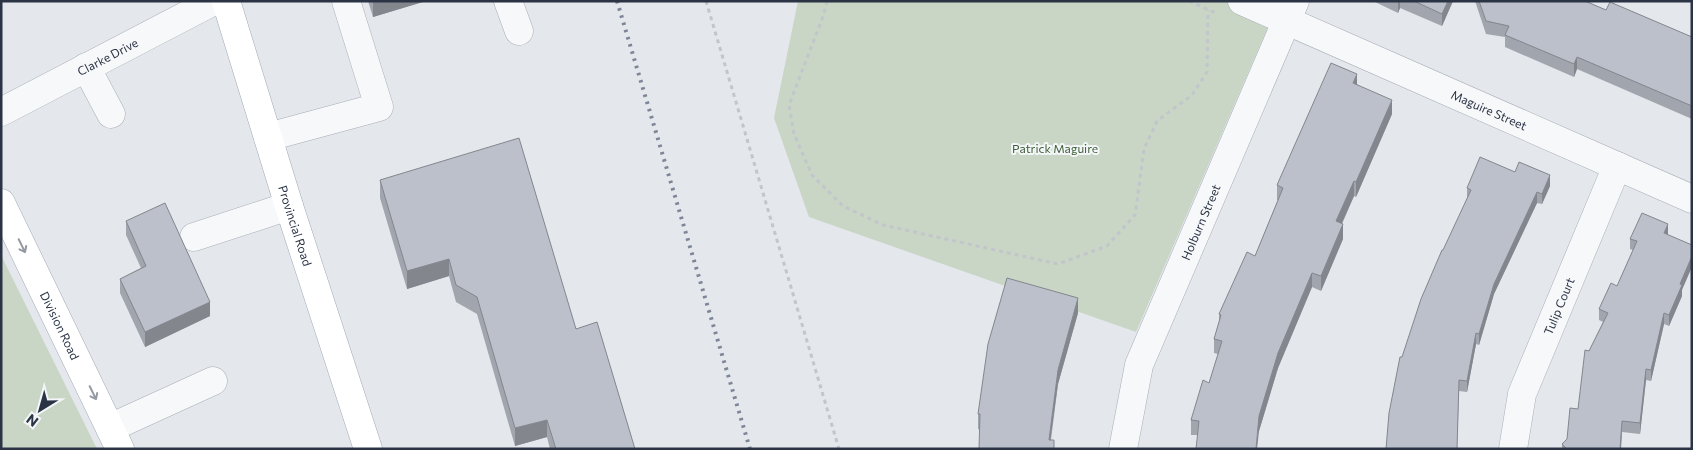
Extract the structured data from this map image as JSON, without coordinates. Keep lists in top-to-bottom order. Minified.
{"streets":{"main road":["Provincial Road","Division Road"],"street":["Clarke Drive","Maguire Street","Holburn Street","Tulip Court"]},"crossings":[["Maguire Street","Holburn Street"],["Maguire Street","Tulip Court"]],"one_way":["Division Road"],"parks":["Patrick Maguire"],"north":"bottom left"}
